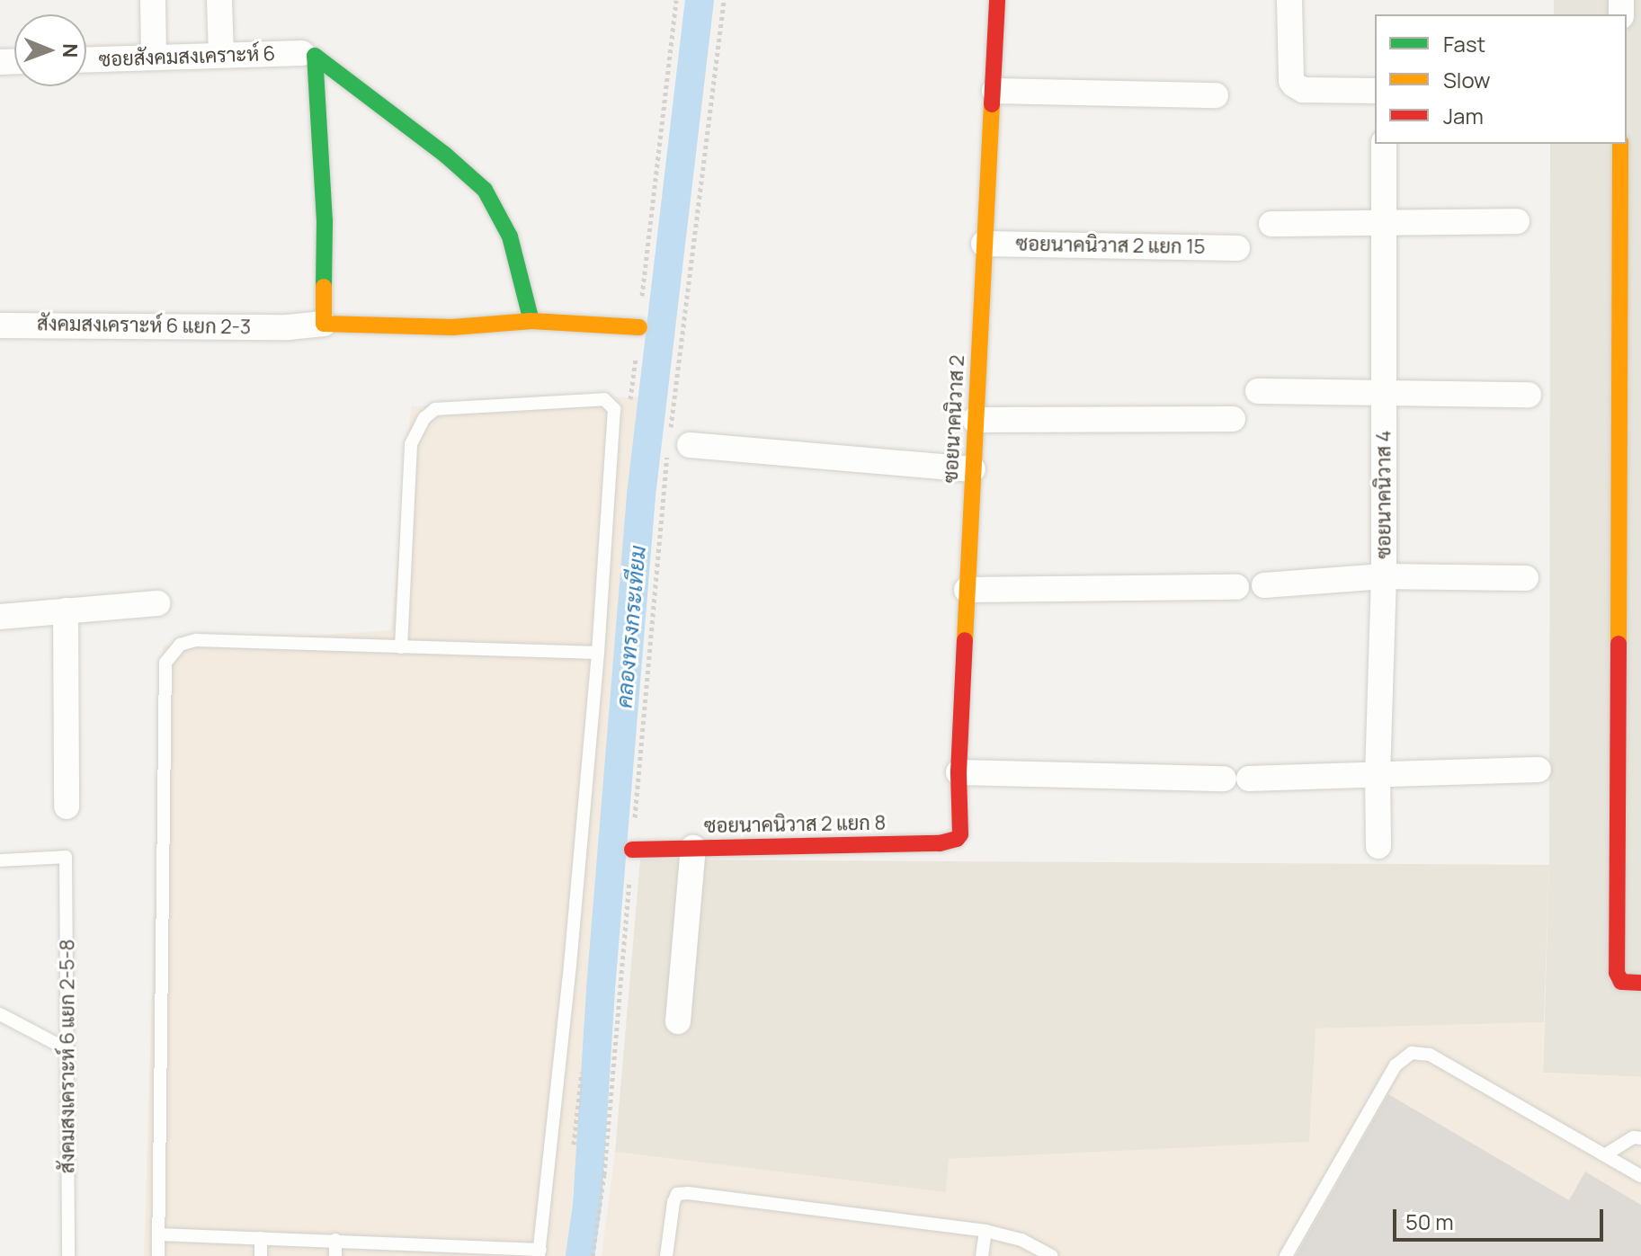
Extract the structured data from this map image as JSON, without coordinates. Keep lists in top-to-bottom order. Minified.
{"streets":{"street":["ซอยสังคมสงเคราะห์ 6","ซอยนาคนิวาส 2 แยก 15","สังคมสงเคราะห์ 6 แยก 2-3","ซอยนาคนิวาส 2","ซอยนาคนิวาส 4","ซอยนาคนิวาส 2 แยก 8"],"lane":["สังคมสงเคราะห์ 6 แยก 2-5-8"]},"crossings":[["ซอยนาคนิวาส 2 แยก 15","ซอยนาคนิวาส 2"],["ซอยนาคนิวาส 2","ซอยนาคนิวาส 2 แยก 8"]],"water":["คลองทรงกระเทียม"],"legend":["Fast","Slow","Jam"],"scale_bar":"50 m","north":"right"}
